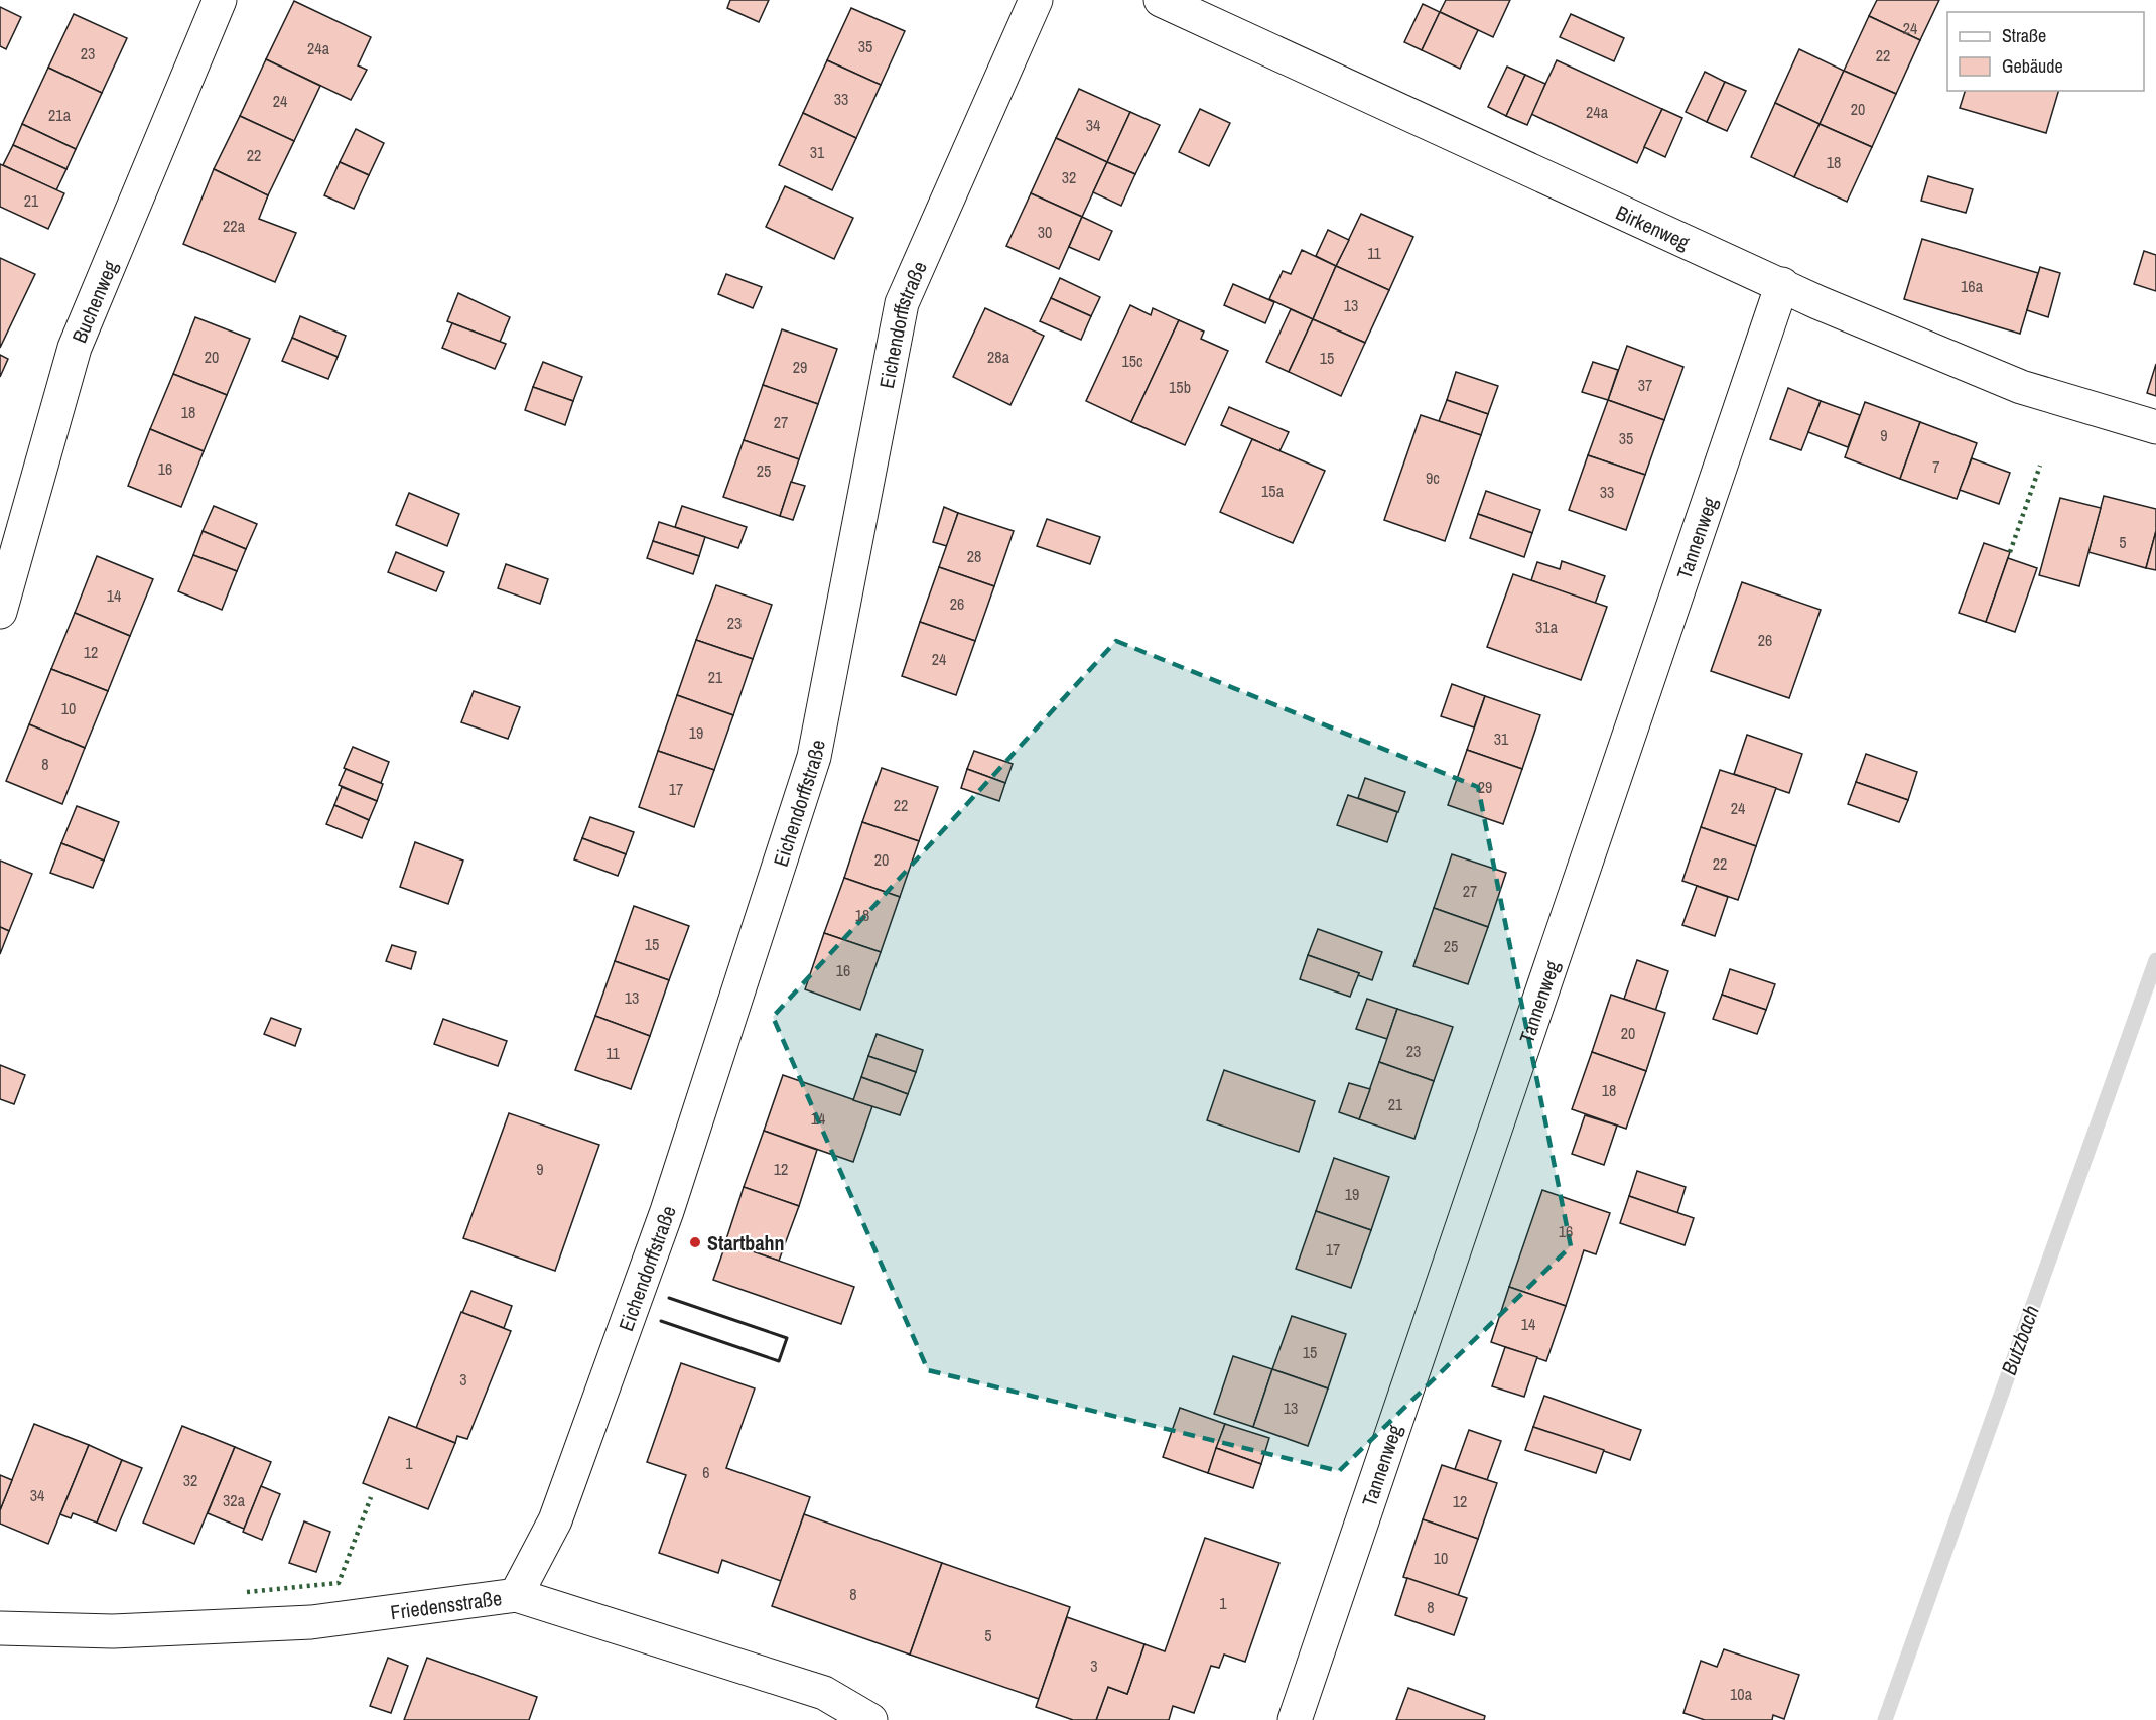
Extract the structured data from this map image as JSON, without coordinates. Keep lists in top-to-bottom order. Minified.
{"streets":{"street":["Birkenweg","Buchenweg","Eichendorffstraße","Tannenweg","Friedensstraße"]},"crossings":[["Birkenweg","Tannenweg"],["Eichendorffstraße","Friedensstraße"]],"water":["Butzbach"],"places":["Startbahn"],"house_numbers":["24","35","24a","23","22","33","24","20","24a","21a","34","31","22","18","32","21","22a","30","11","16a","13","20","28a","15","15c","29","37","15b","18","27","9","35","7","16","25","9c","15a","33","5","28","14","26","23","31a","26","12","24","21","10","19","31","8","29","17","22","24","20","22","27","18","15","25","16","13","20","23","11","18","21","14","9","12","19","16","17","14","15","3","13","1","6","32","34","32a","12","10","8","1","8","5","3","10a"],"legend":["Straße","Gebäude"]}
